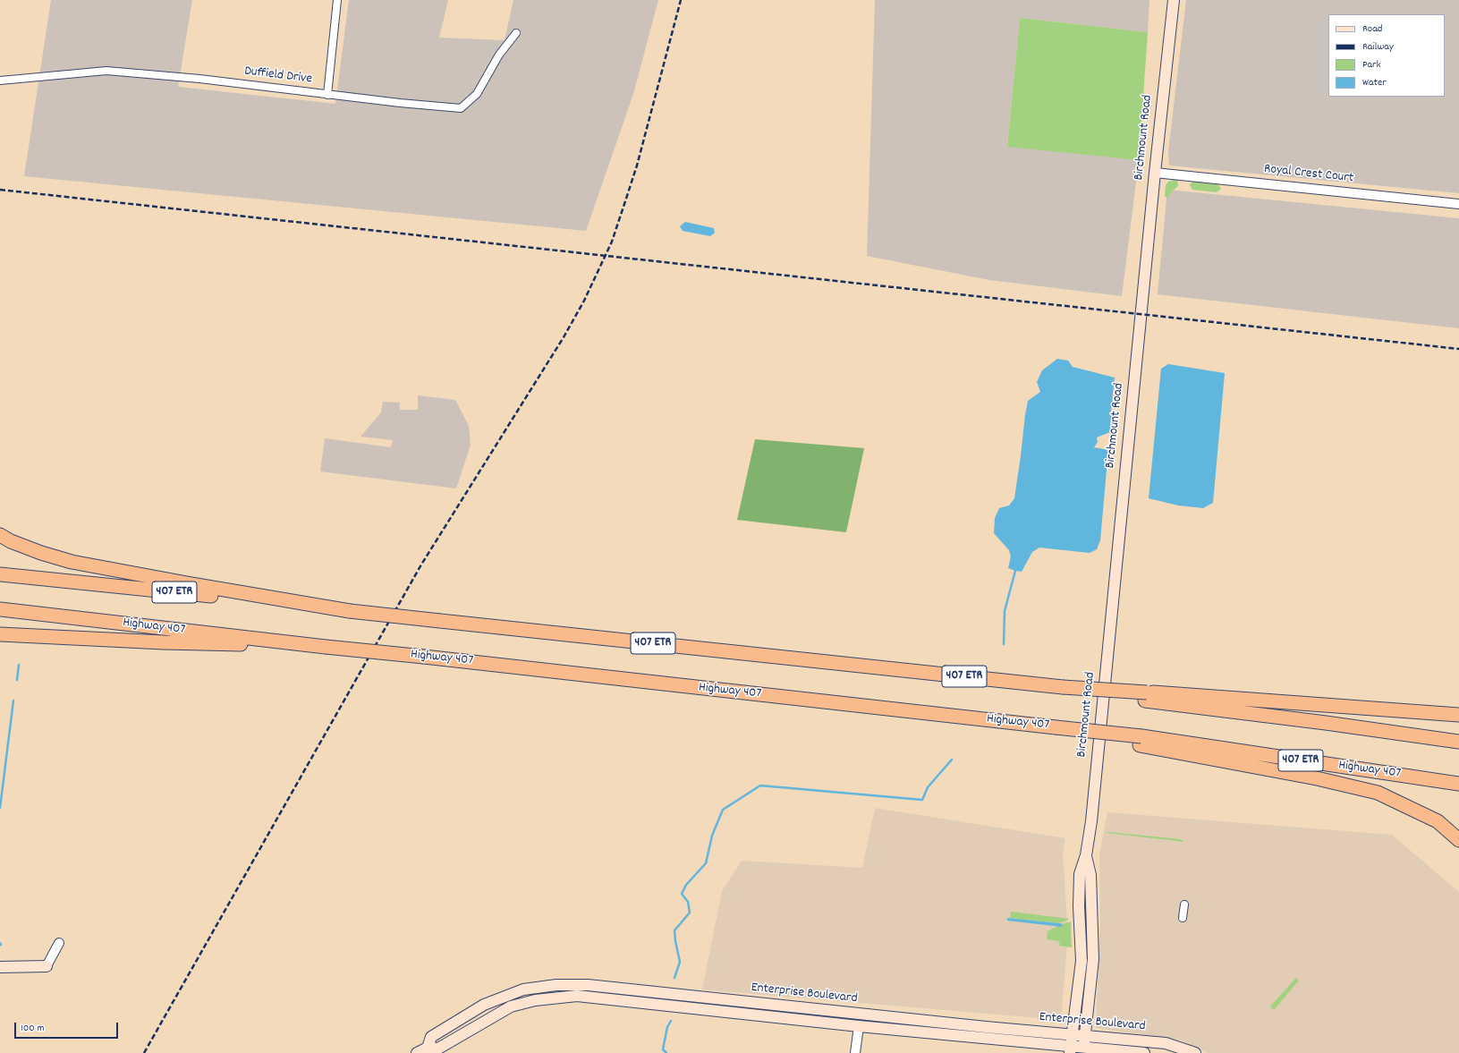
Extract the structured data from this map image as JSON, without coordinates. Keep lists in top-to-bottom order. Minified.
{"streets":{"highway":["407 ETR","Highway 407"],"main road":["Birchmount Road","Enterprise Boulevard"],"street":["Duffield Drive","Royal Crest Court"]},"crossings":[["Birchmount Road","Royal Crest Court"],["Birchmount Road","Enterprise Boulevard"]],"legend":["Road","Railway","Park","Water"],"scale_bar":"100 m"}
